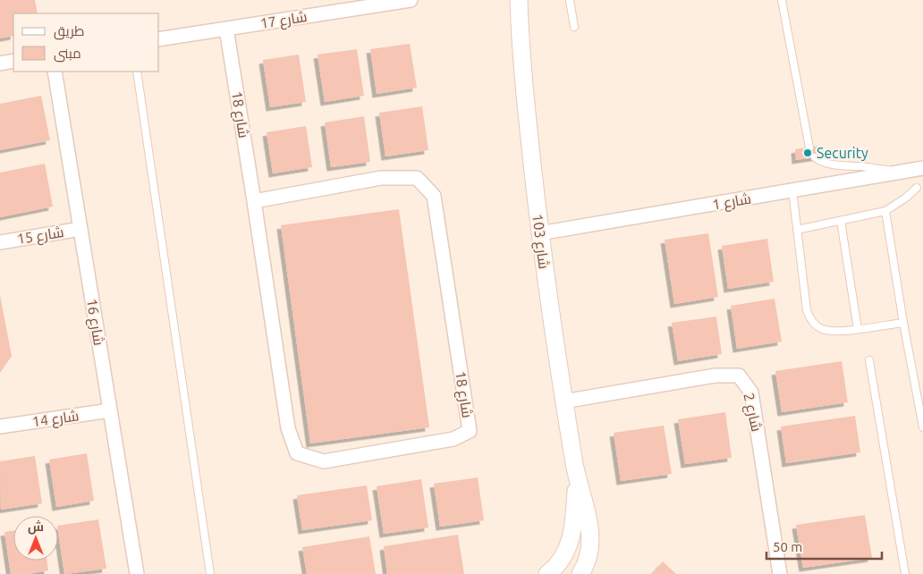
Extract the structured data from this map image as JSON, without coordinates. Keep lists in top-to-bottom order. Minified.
{"streets":{"street":["شارع 17","شارع 18","شارع 1","شارع 15","شارع 103","شارع 16","شارع 2","شارع 14"]},"crossings":[["شارع 17","شارع 18"],["شارع 1","شارع 103"],["شارع 15","شارع 16"],["شارع 103","شارع 2"],["شارع 16","شارع 14"]],"places":["Security"],"legend":["طريق","مبنى"],"scale_bar":"50 m","north":"top"}
